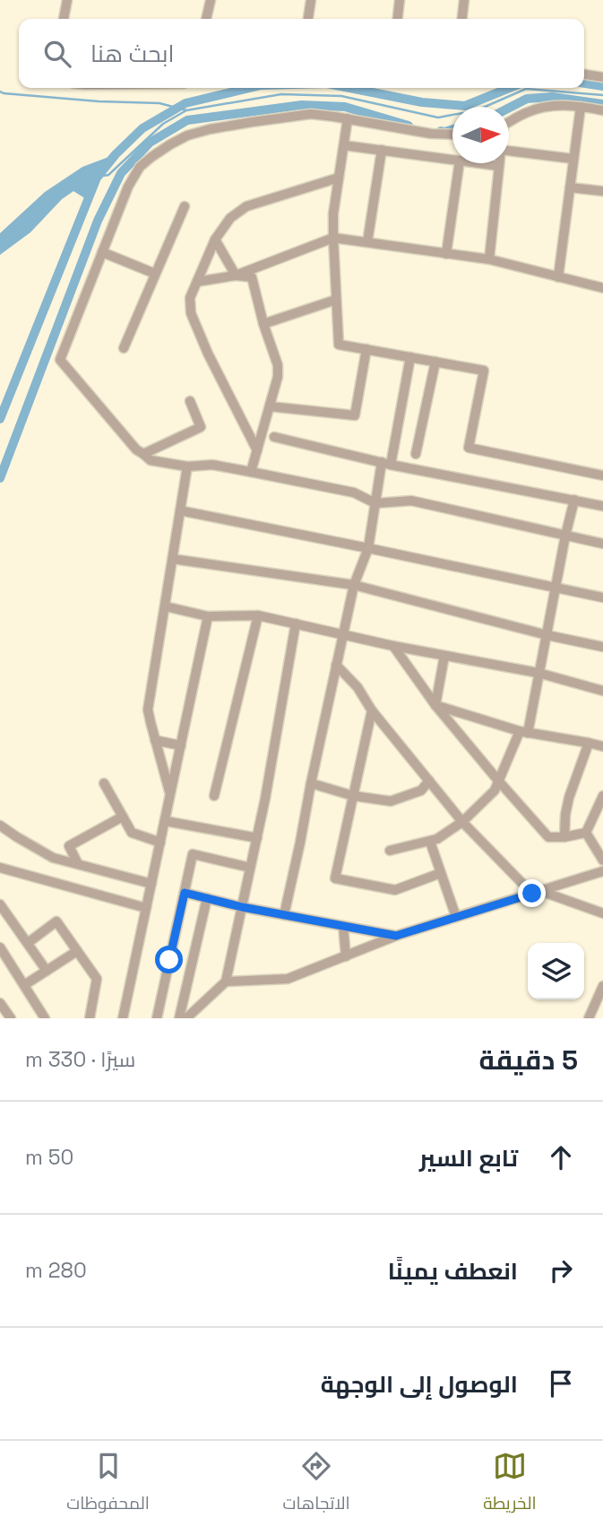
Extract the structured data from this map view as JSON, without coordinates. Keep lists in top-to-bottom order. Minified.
{"north":"right","page":{"search":"ابحث هنا","heading":["5 دقيقة","سيرًا · 330 m"],"list":[["تابع السير","50 m"],["انعطف يمينًا","280 m"],"الوصول إلى الوجهة"],"nav":["الخريطة","الاتجاهات","المحفوظات"]}}
